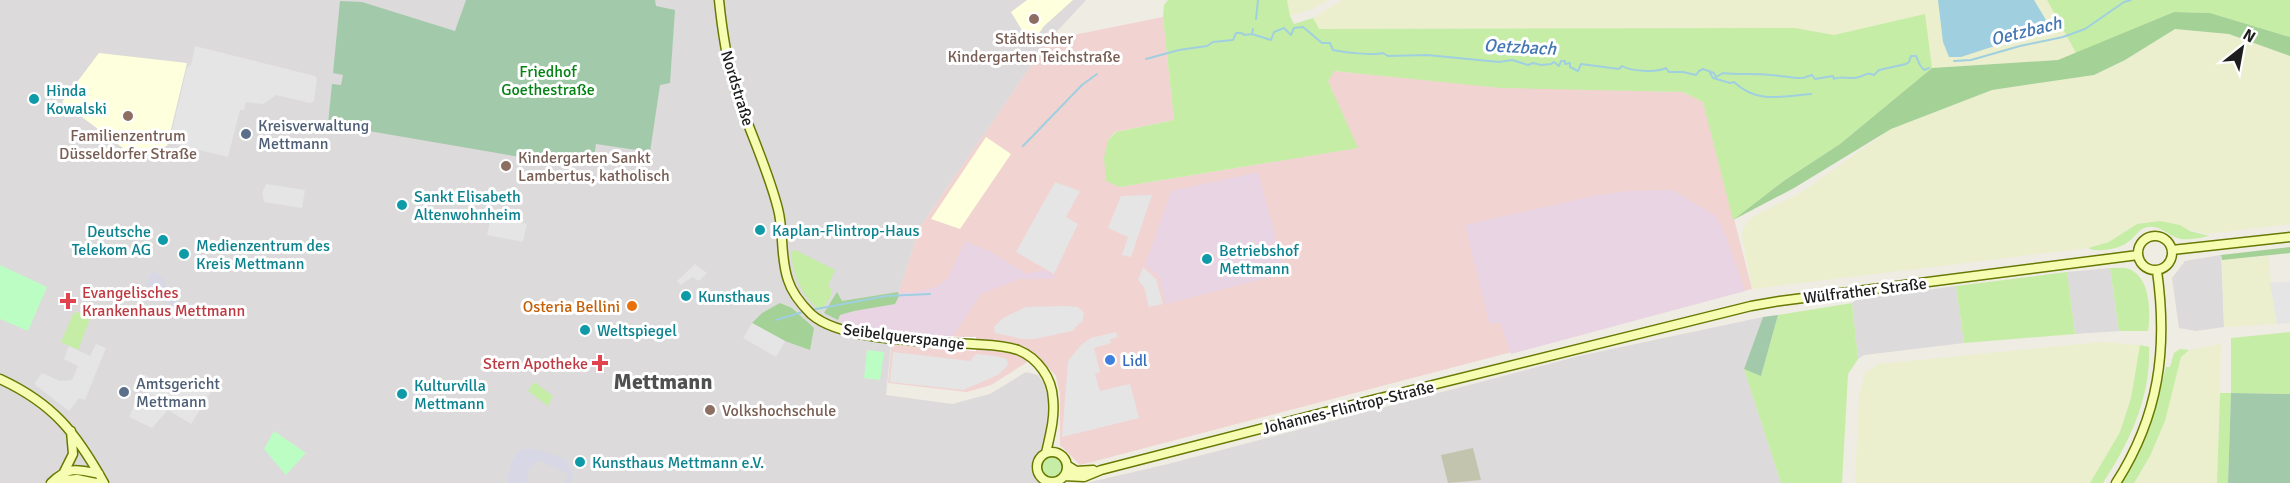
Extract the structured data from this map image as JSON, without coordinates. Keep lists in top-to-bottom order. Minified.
{"streets":{"main road":["Nordstraße","Wülfrather Straße","Seibelquerspange","Johannes-Flintrop-Straße"]},"crossings":[["Nordstraße","Seibelquerspange"],["Wülfrather Straße","Johannes-Flintrop-Straße"]],"districts":["Mettmann"],"water":["Oetzbach"],"parks":["Friedhof Goethestraße"],"places":{"other":["Städtischer Kindergarten Teichstraße","Hinda Kowalski","Familienzentrum Düsseldorfer Straße","Kreisverwaltung Mettmann","Kindergarten Sankt Lambertus, katholisch","Sankt Elisabeth Altenwohnheim","Kaplan-Flintrop-Haus","Deutsche Telekom AG","Medienzentrum des Kreis Mettmann","Betriebshof Mettmann","Kunsthaus","Osteria Bellini","Weltspiegel","Lidl","Amtsgericht Mettmann","Kulturvilla Mettmann","Volkshochschule","Kunsthaus Mettmann e.V."],"health":["Evangelisches Krankenhaus Mettmann","Stern Apotheke"]},"north":"top right"}
